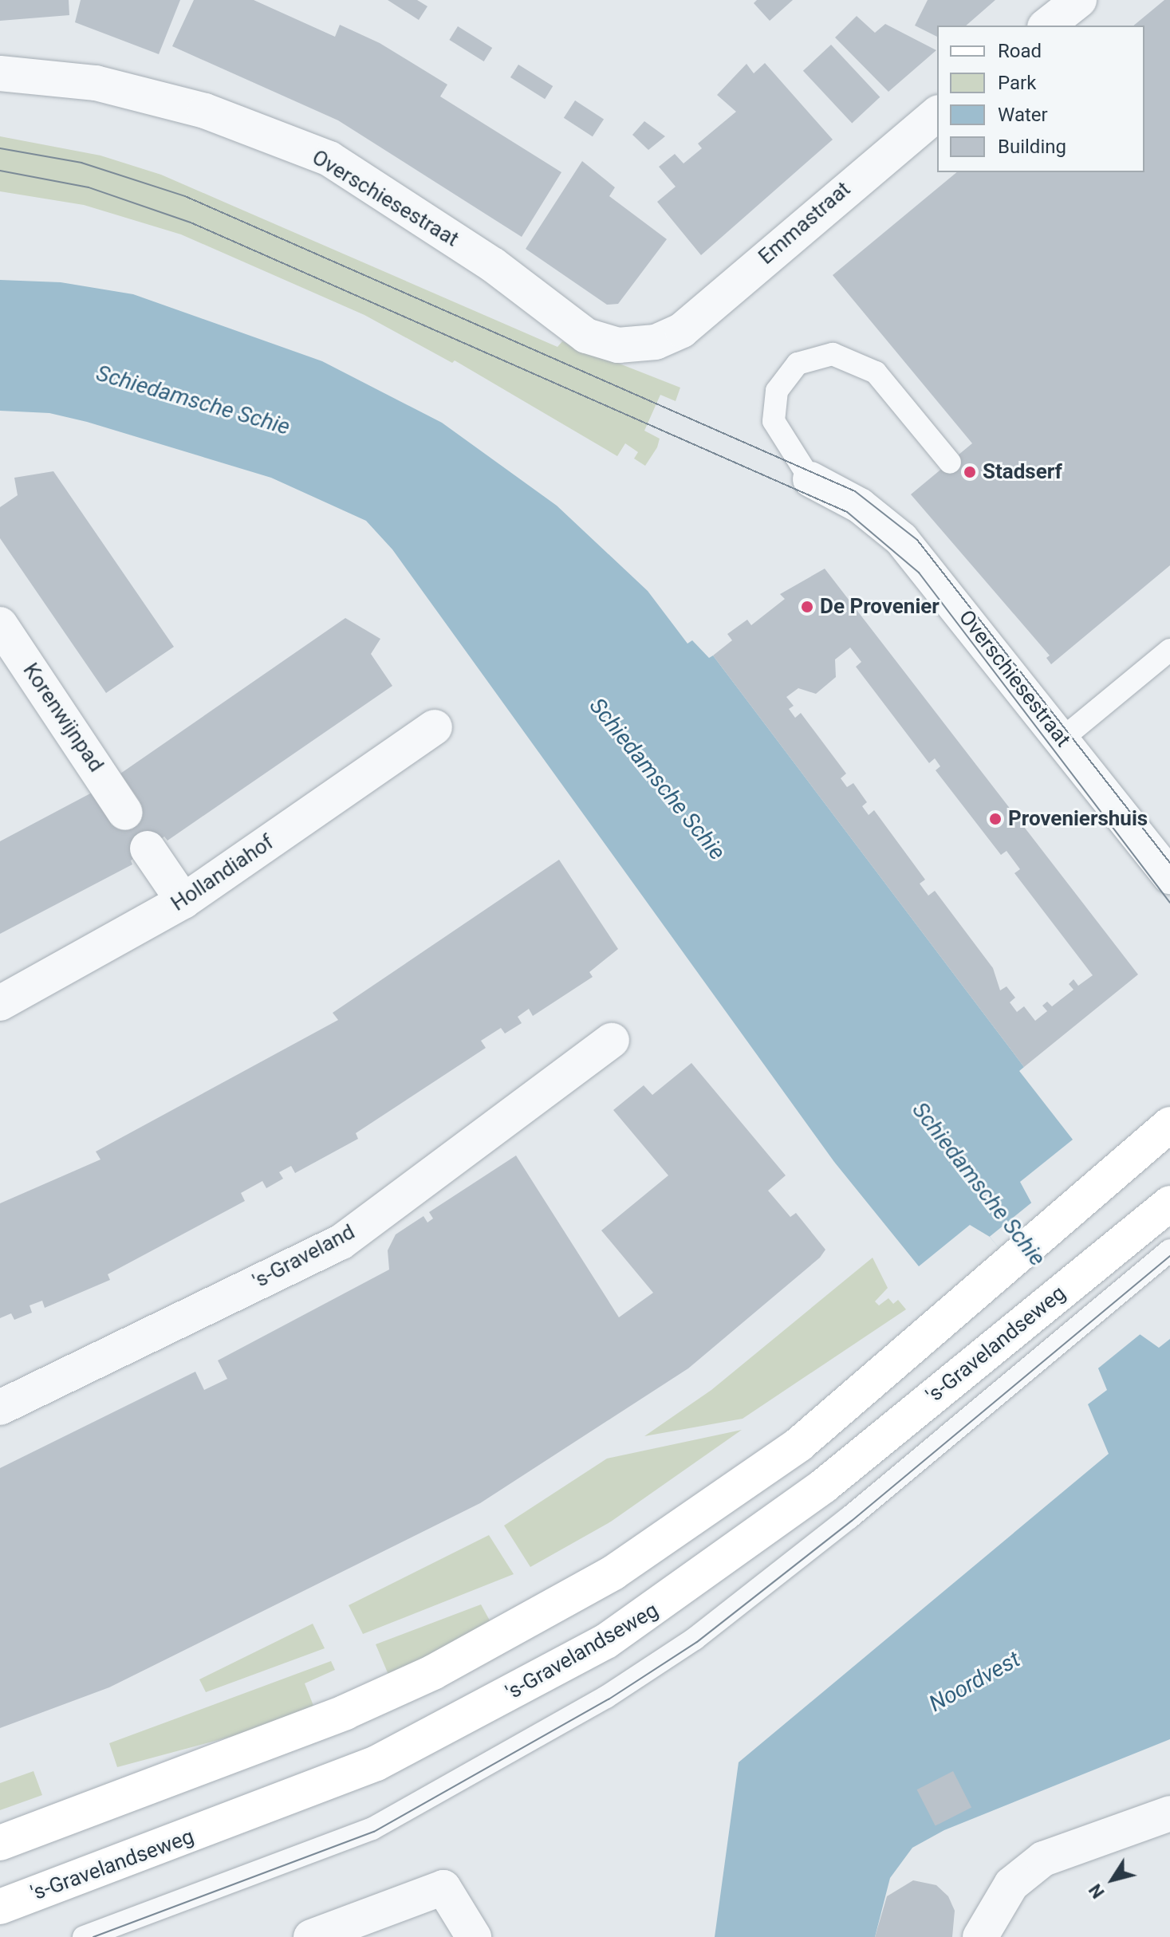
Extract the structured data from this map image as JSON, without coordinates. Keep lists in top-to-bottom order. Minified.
{"streets":{"main road":["'s-Gravelandseweg"],"street":["Overschiesestraat","Emmastraat","Korenwijnpad","Hollandiahof","'s-Graveland"]},"crossings":[["Overschiesestraat","Emmastraat"]],"water":["Schiedamsche Schie","Noordvest"],"places":["Stadserf","De Provenier","Proveniershuis"],"legend":["Road","Park","Water","Building"],"north":"bottom left"}
